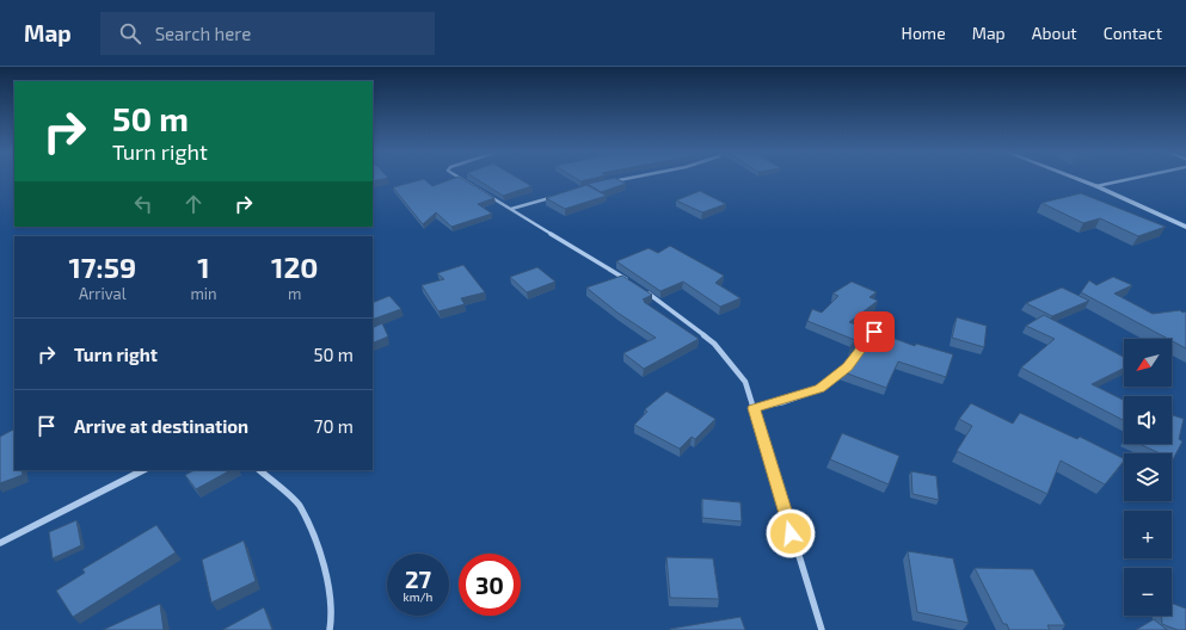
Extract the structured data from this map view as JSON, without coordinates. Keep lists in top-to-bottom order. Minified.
{"north":"bottom left","page":{"header":"Map","search":"Search here","nav":["Home","Map","About","Contact"],"turn":["50 m","Turn right"],"eta":["17:59","Arrival","1","min","120","m"],"list":[{"name":"Turn right","value":"50 m"},{"name":"Arrive at destination","value":"70 m"}],"map_buttons":["+","−"],"speed":"27 km/h","limit":"30"}}
